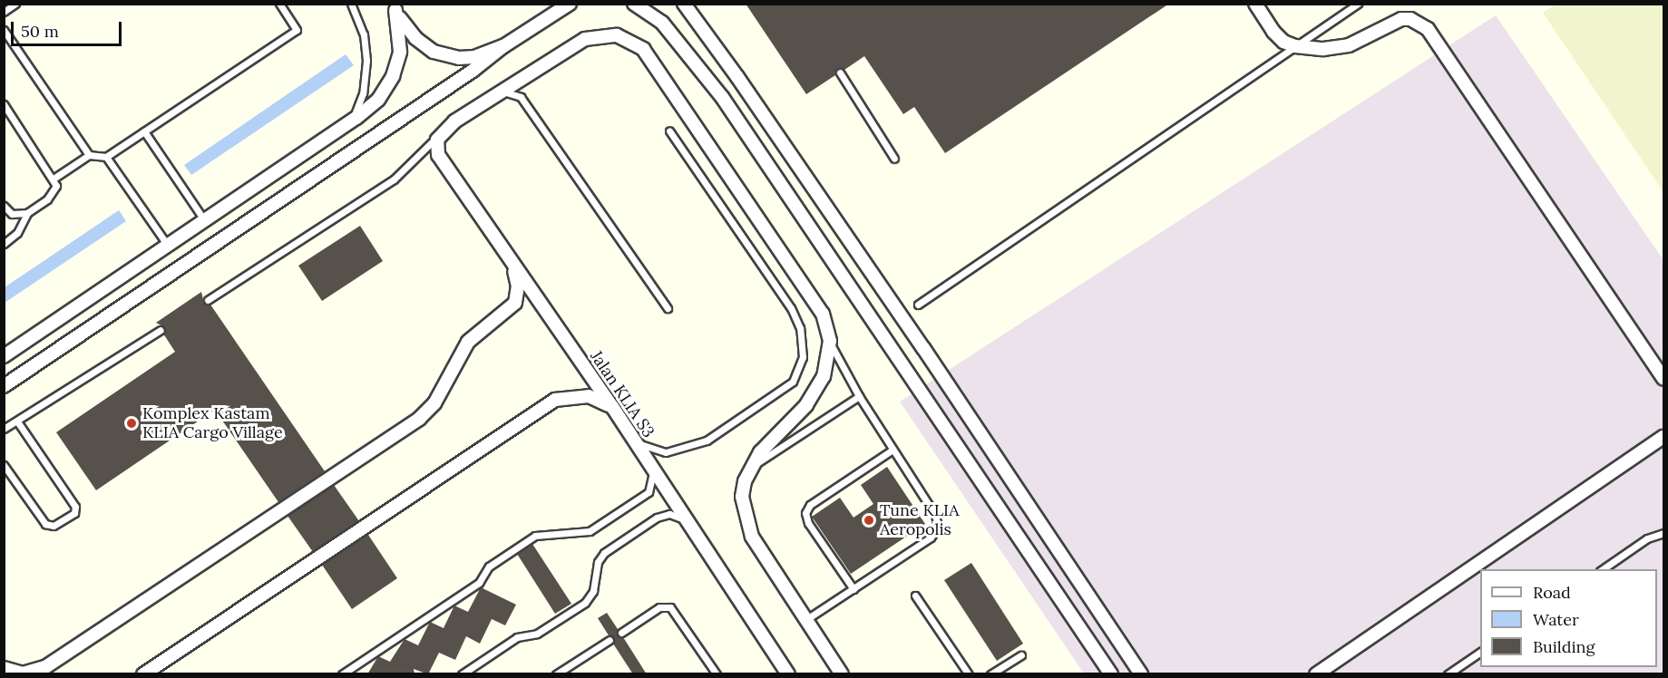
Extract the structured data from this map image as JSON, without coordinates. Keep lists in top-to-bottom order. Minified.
{"streets":{"street":["Jalan KLIA S3"]},"places":["Komplex Kastam KLIA Cargo Village","Tune KLIA Aeropolis"],"legend":["Road","Water","Building"],"scale_bar":"50 m"}
